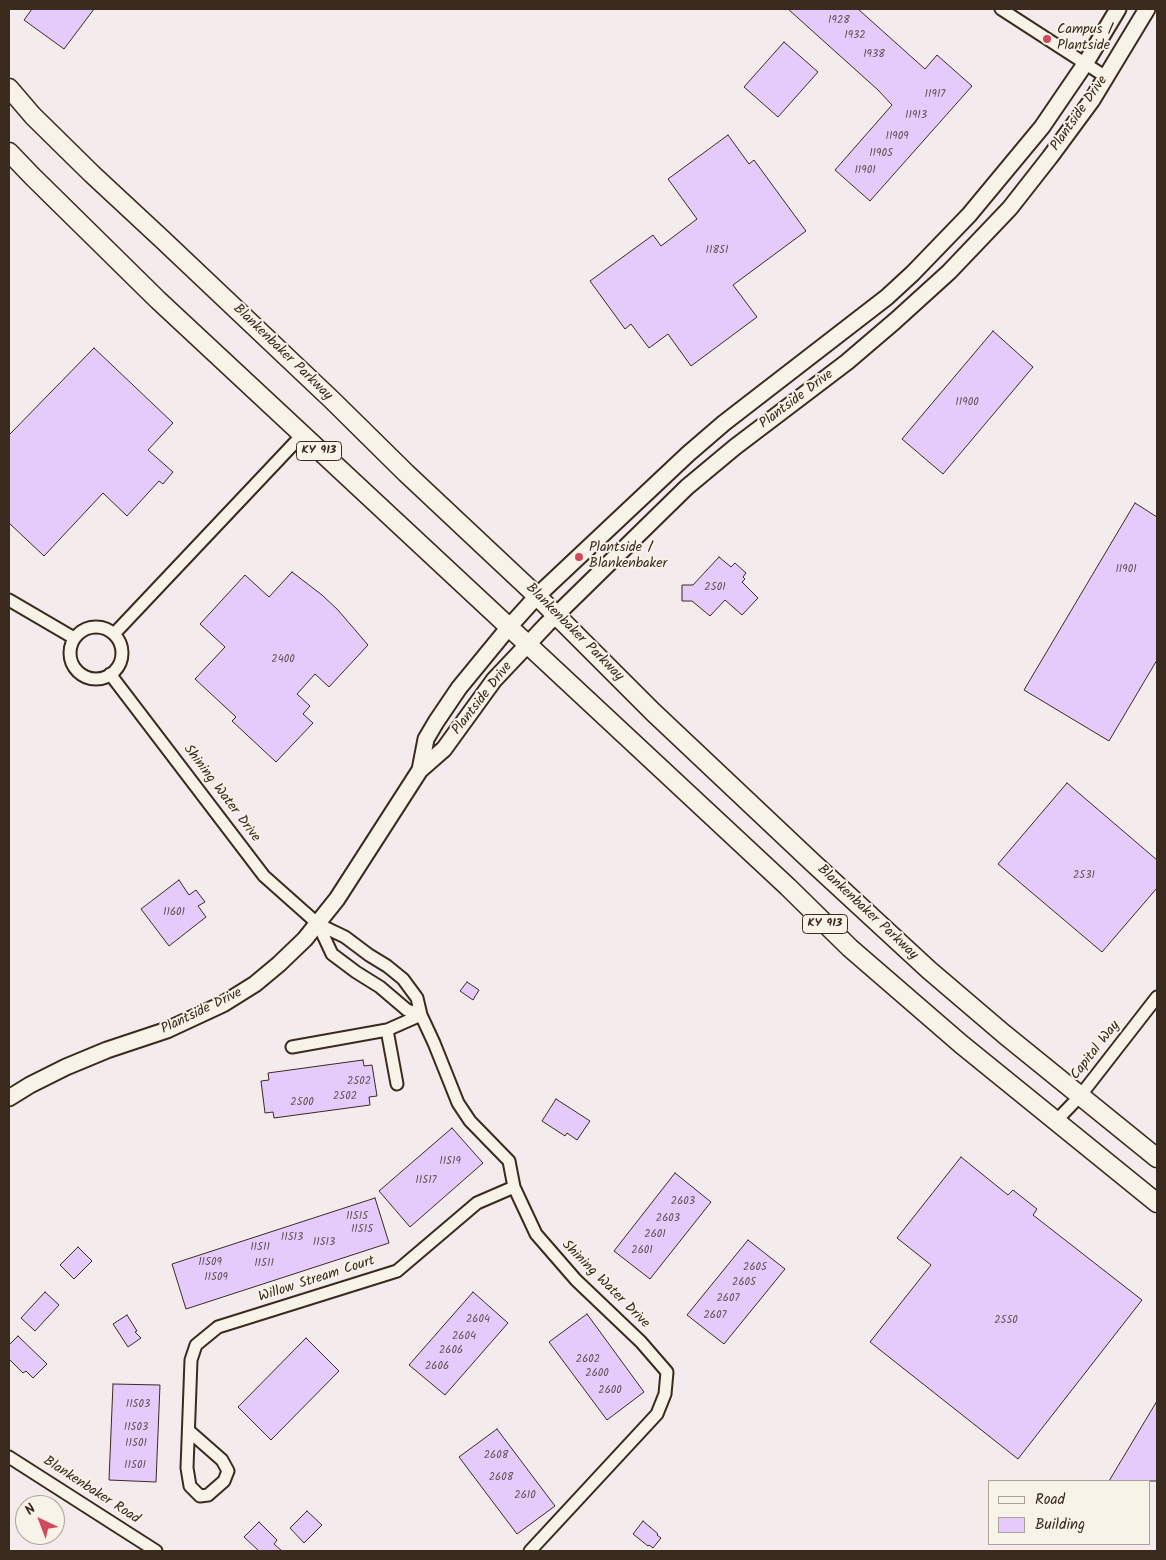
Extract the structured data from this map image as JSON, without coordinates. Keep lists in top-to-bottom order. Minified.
{"streets":{"main road":["Blankenbaker Parkway","KY 913"],"street":["Plantside Drive","Shining Water Drive","Capital Way","Willow Stream Court","Blankenbaker Road"]},"crossings":[["Plantside Drive","Blankenbaker Parkway"],["Plantside Drive","KY 913"],["Plantside Drive","Shining Water Drive"],["Blankenbaker Parkway","Capital Way"],["KY 913","Capital Way"],["Shining Water Drive","Willow Stream Court"]],"places":["Campus / Plantside","Plantside / Blankenbaker"],"house_numbers":["1928","1932","1938","11917","11913","11909","11905","11901","11851","11900","11901","2501","2400","2531","11601","2502","2502","2500","11519","11517","2603","11515","2603","11515","2601","11513","11513","11511","2601","11509","11511","2605","11509","2605","2607","2607","2604","2550","2604","2606","2602","2606","2600","2600","11503","11503","11501","2608","11501","2608","2610"],"legend":["Road","Building"],"north":"top left"}
